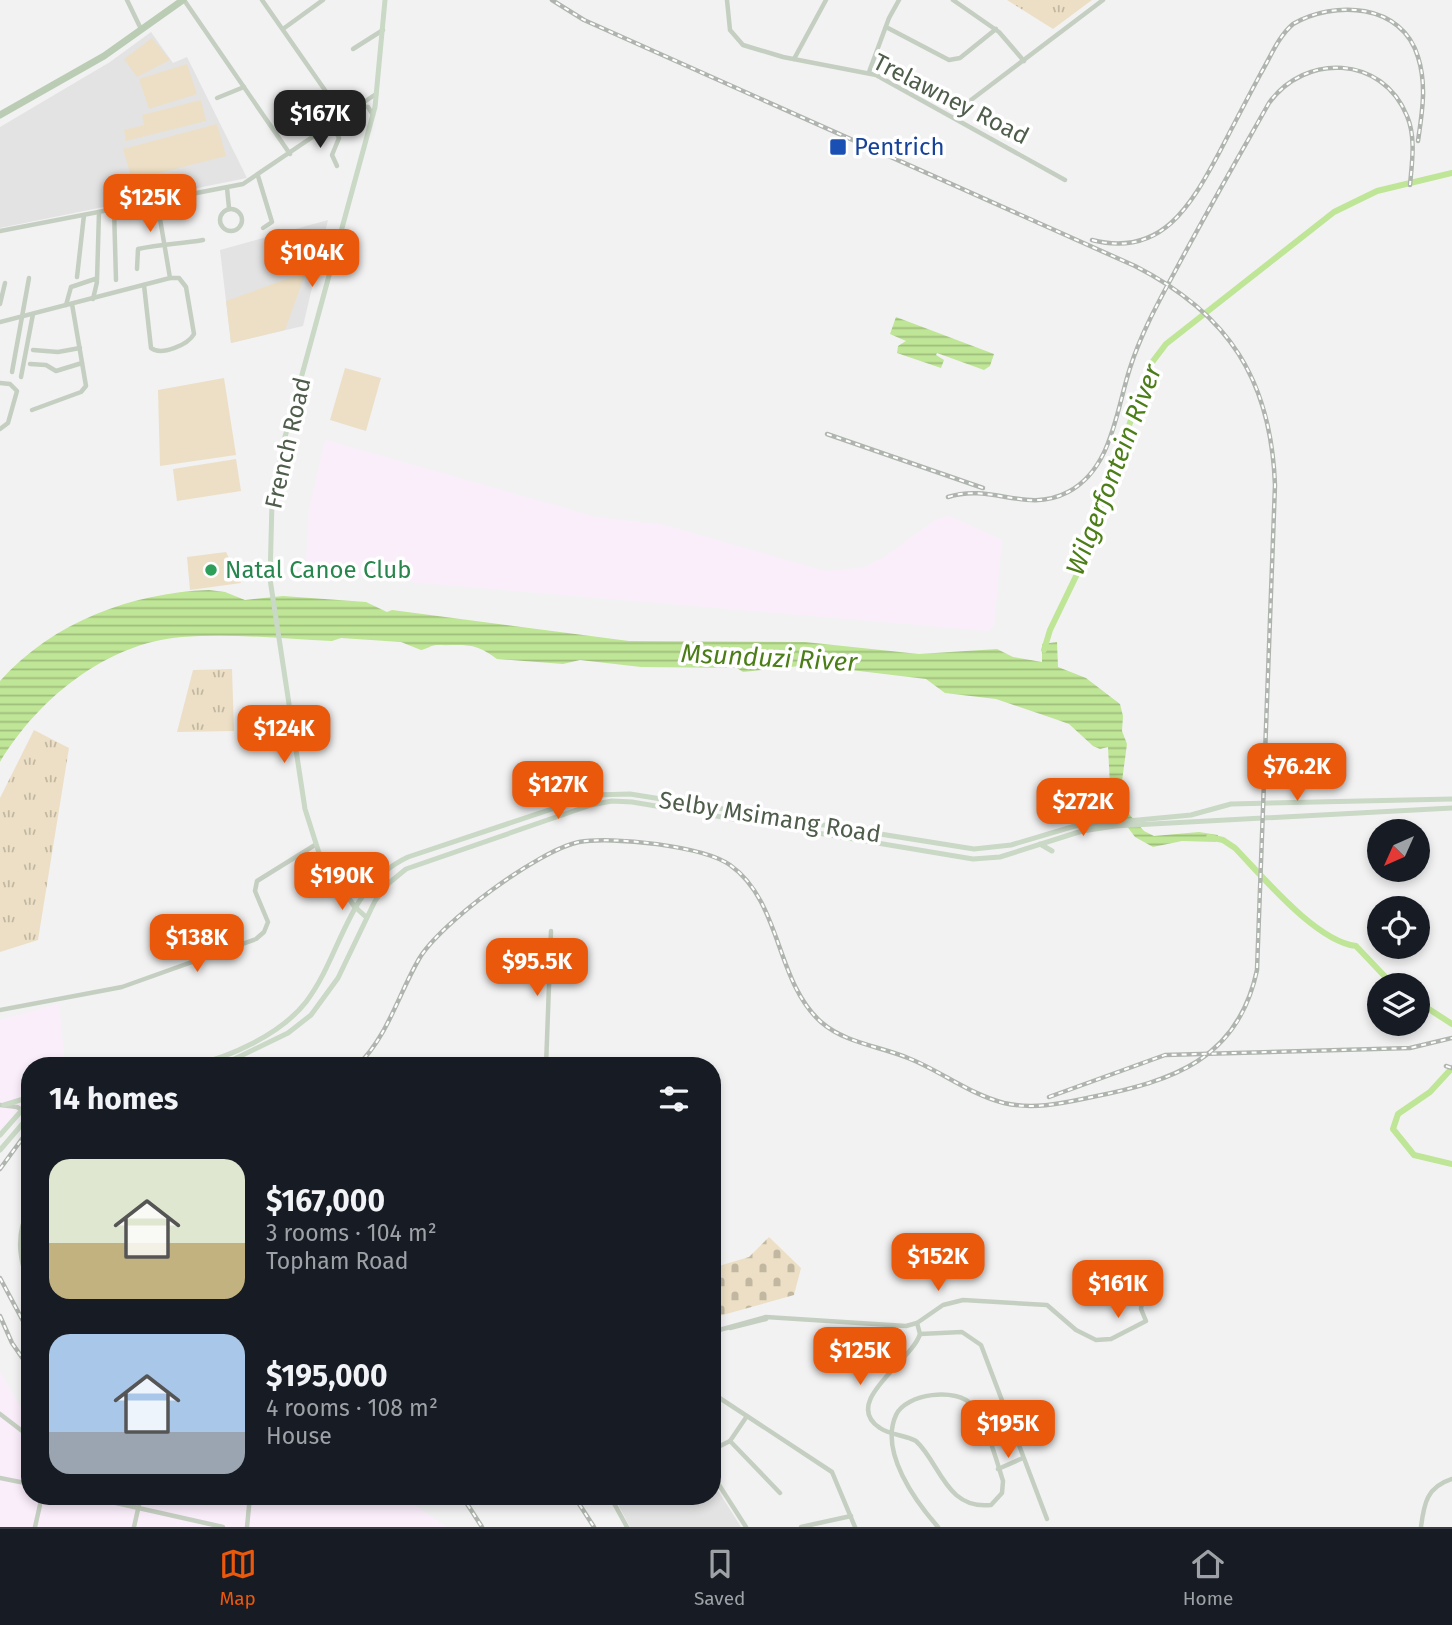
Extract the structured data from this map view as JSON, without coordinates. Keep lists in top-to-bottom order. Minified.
{"streets":{"main road":["French Road","Selby Msimang Road"],"street":["Trelawney Road"]},"crossings":[["French Road","Selby Msimang Road"]],"water":["Wilgerfontein River","Msunduzi River"],"places":{"transit":["Pentrich"],"other":["Natal Canoe Club"]},"north":"bottom left","page":{"price":["$167K","$125K","$104K","$124K","$76.2K","$127K","$272K","$190K","$138K","$95.5K","$152K","$161K","$125K","$195K"],"heading":"14 homes","list":[{"name":"$167,000","note":"3 rooms · 104 m² · Topham Road"},{"name":"$195,000","note":"4 rooms · 108 m² · House"}],"tabs":["Map","Saved","Home"]}}
